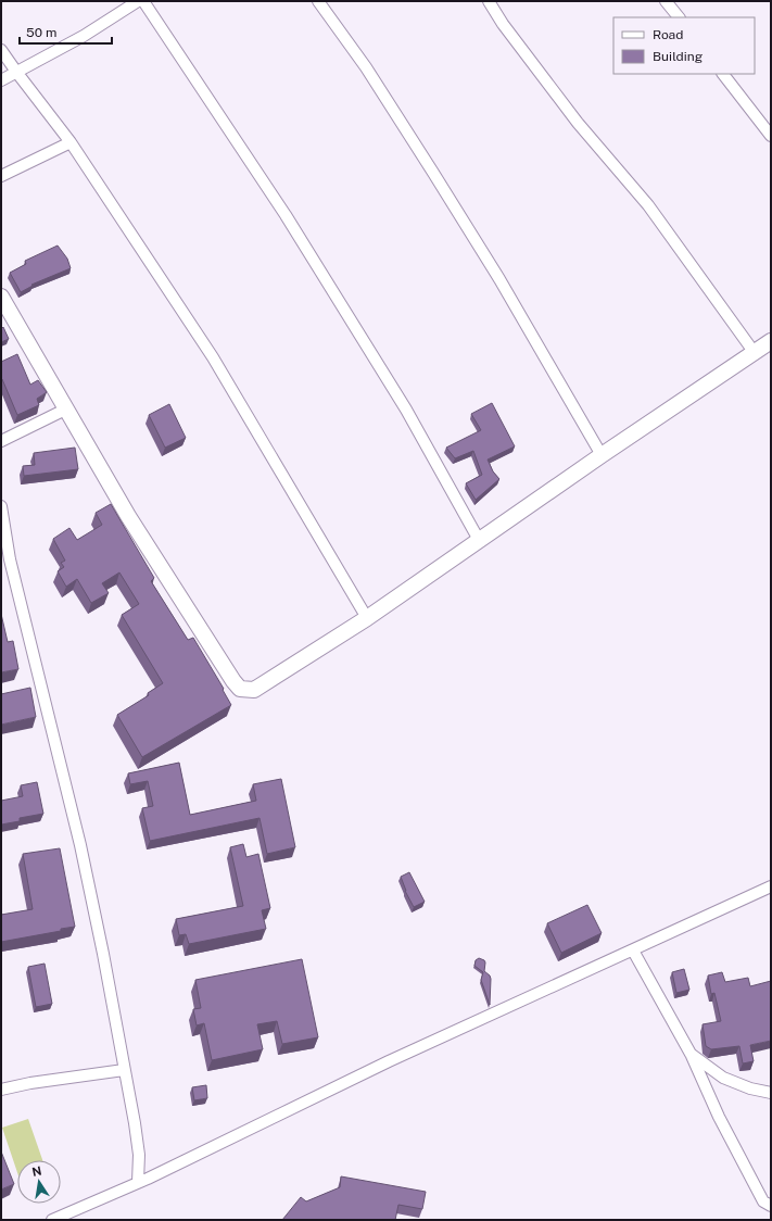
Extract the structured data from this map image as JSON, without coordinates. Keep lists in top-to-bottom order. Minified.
{"legend":["Road","Building"],"scale_bar":"50 m","north":"top"}
